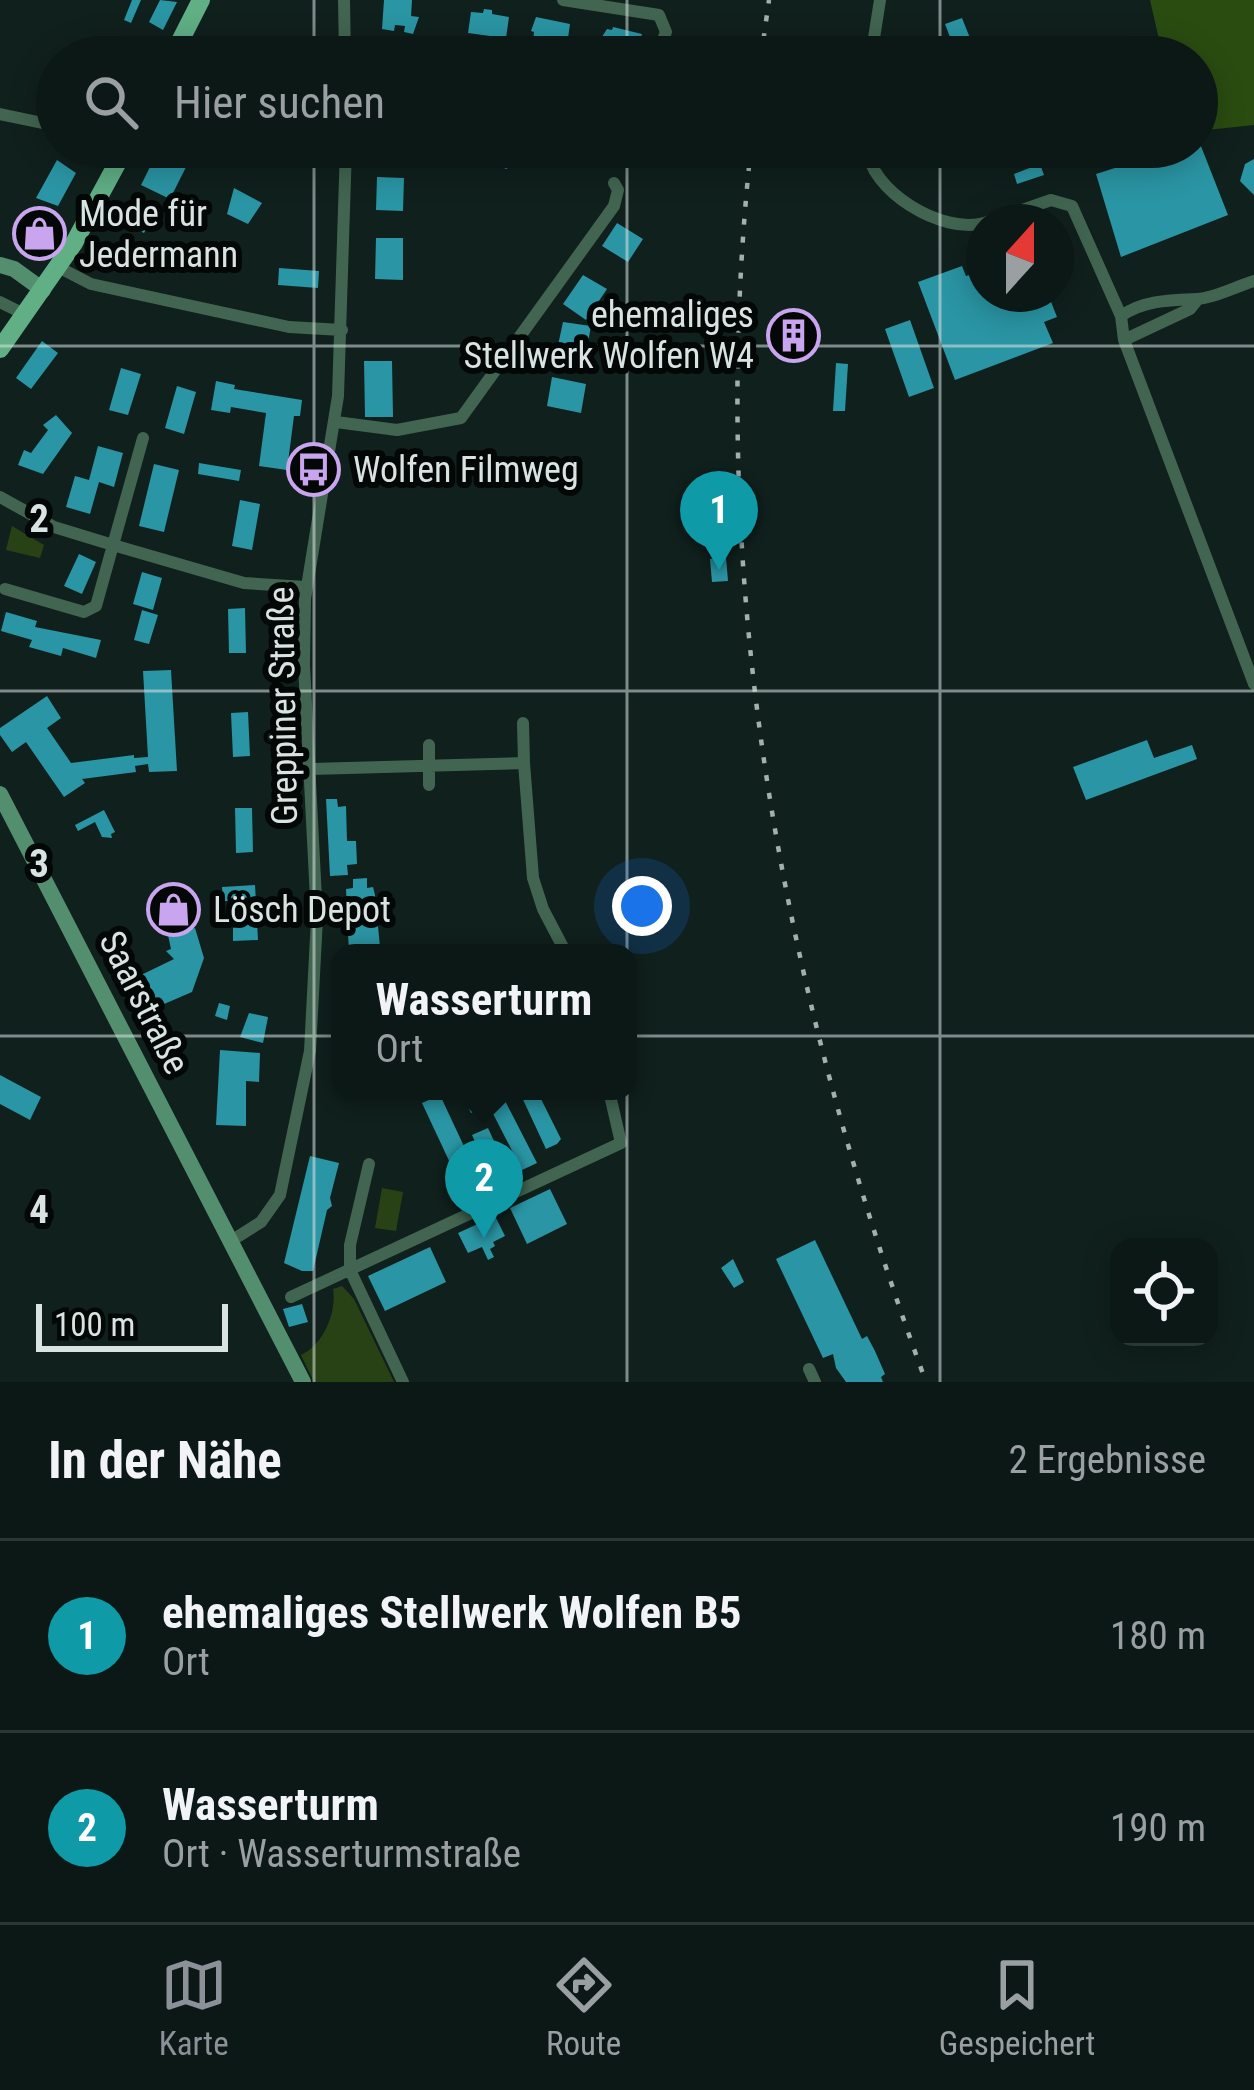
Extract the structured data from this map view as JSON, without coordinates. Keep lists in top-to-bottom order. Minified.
{"streets":{"street":["Greppiner Straße","Saarstraße"]},"crossings":[["Greppiner Straße","Saarstraße"]],"places":{"shop":["Mode für Jedermann","Lösch Depot"],"building":["ehemaliges Stellwerk Wolfen W4"],"bus stop":["Wolfen Filmweg"]},"scale_bar":"100 m","north":"top","page":{"search":"Hier suchen","pins":["1","2"],"popup":["Wasserturm","Ort"],"scale":"100 m","heading":["In der Nähe","2 Ergebnisse"],"list":[{"mark":"1","name":"ehemaliges Stellwerk Wolfen B5","note":"Ort","value":"180 m"},{"mark":"2","name":"Wasserturm","note":"Ort · Wasserturmstraße","value":"190 m"}],"nav":["Karte","Route","Gespeichert"]},"grid":{"rows":["2","3","4"]}}
